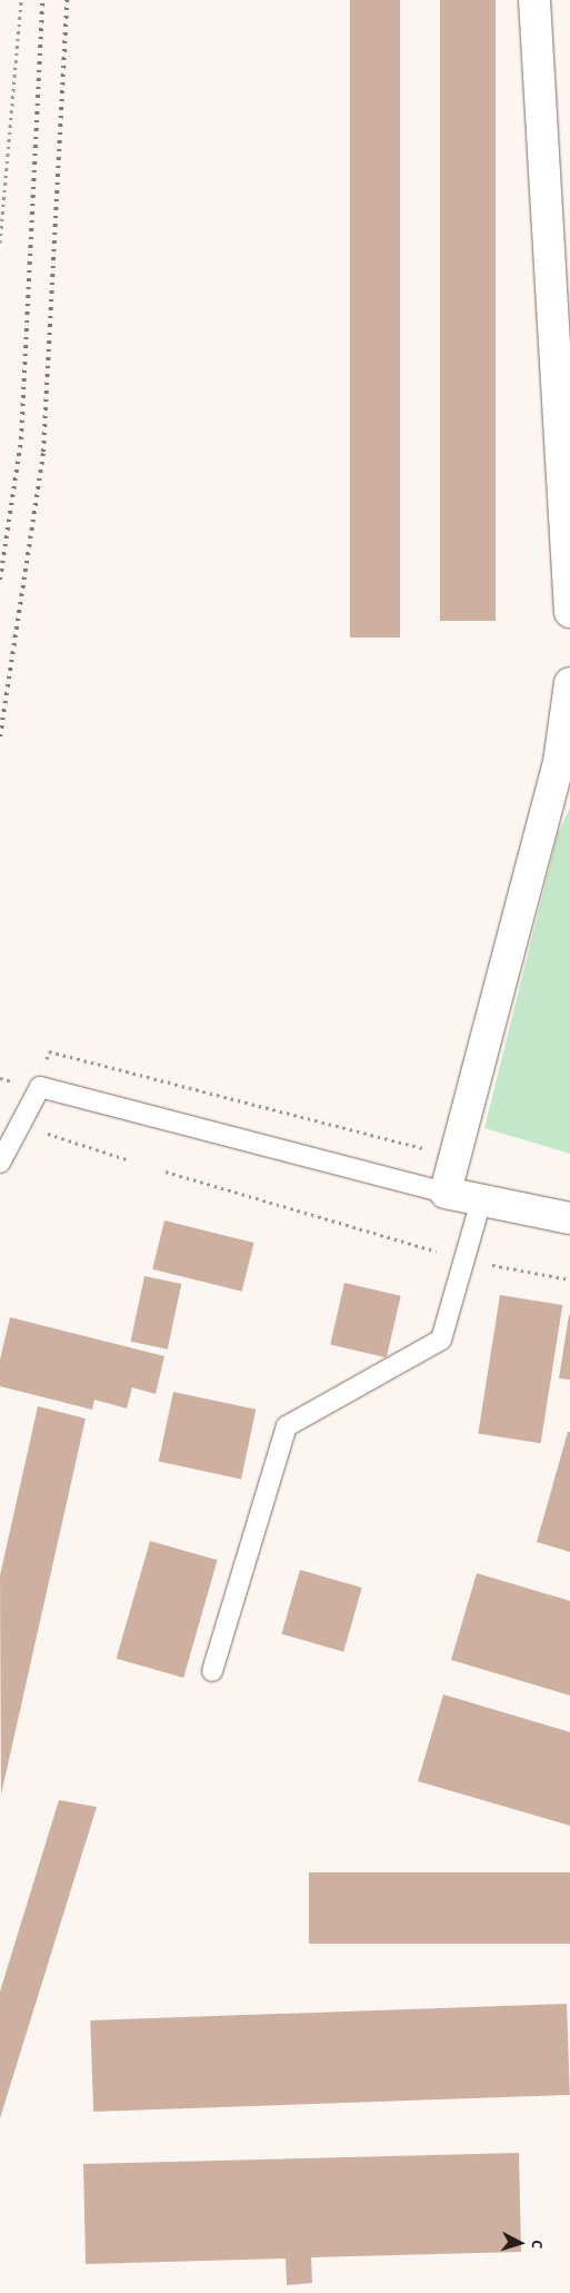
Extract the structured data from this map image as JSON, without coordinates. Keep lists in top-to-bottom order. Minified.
{"north":"right"}
